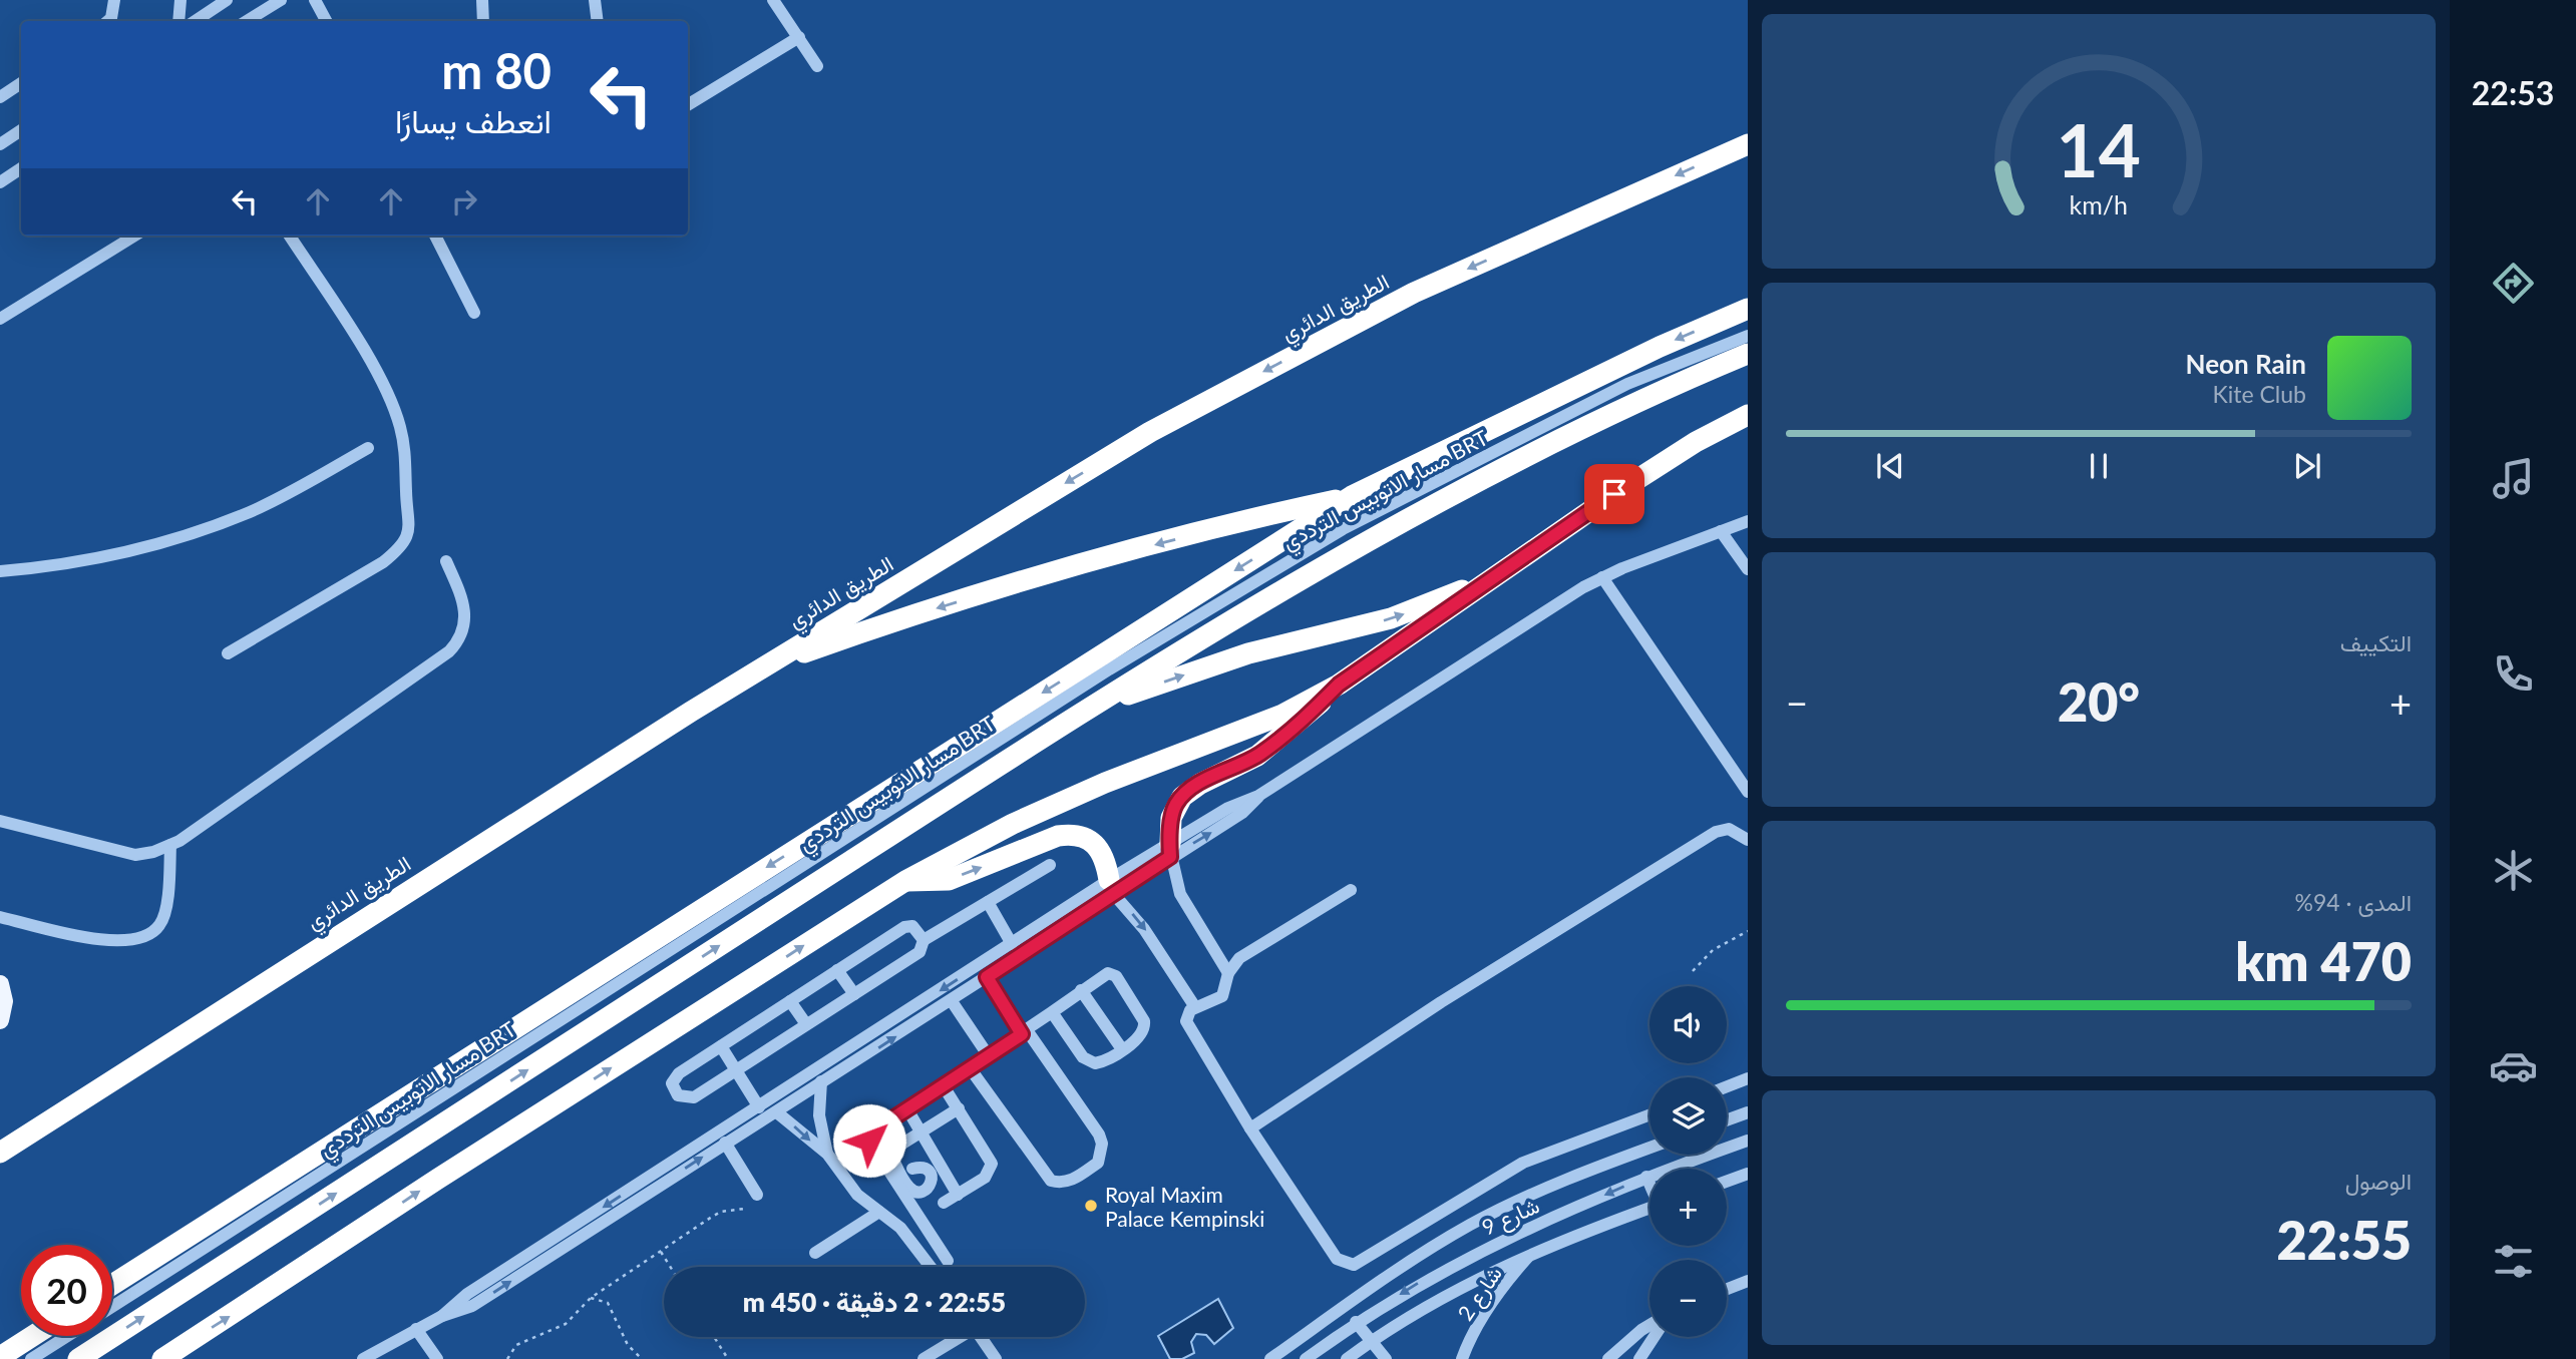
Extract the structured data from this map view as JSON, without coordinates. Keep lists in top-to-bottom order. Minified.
{"streets":{"highway":["الطريق الدائري"],"street":["مسار الاتوبيس الترددي BRT","شارع 9","شارع 2"]},"crossings":[["شارع 9","شارع 2"]],"places":["Royal Maxim Palace Kempinski"],"page":{"tabs":"22:53","turn":["80 m","انعطف يسارًا"],"song":["Neon Rain","Kite Club"],"tile":["التكييف",["المدى · 94%","470 km"],["الوصول","22:55"]],"heat":["−","20°","+"],"map_buttons":["+","−"],"limit":"20","trip":"22:55 · 2 دقيقة · 450 m","gauge":["14","km/h"]}}
